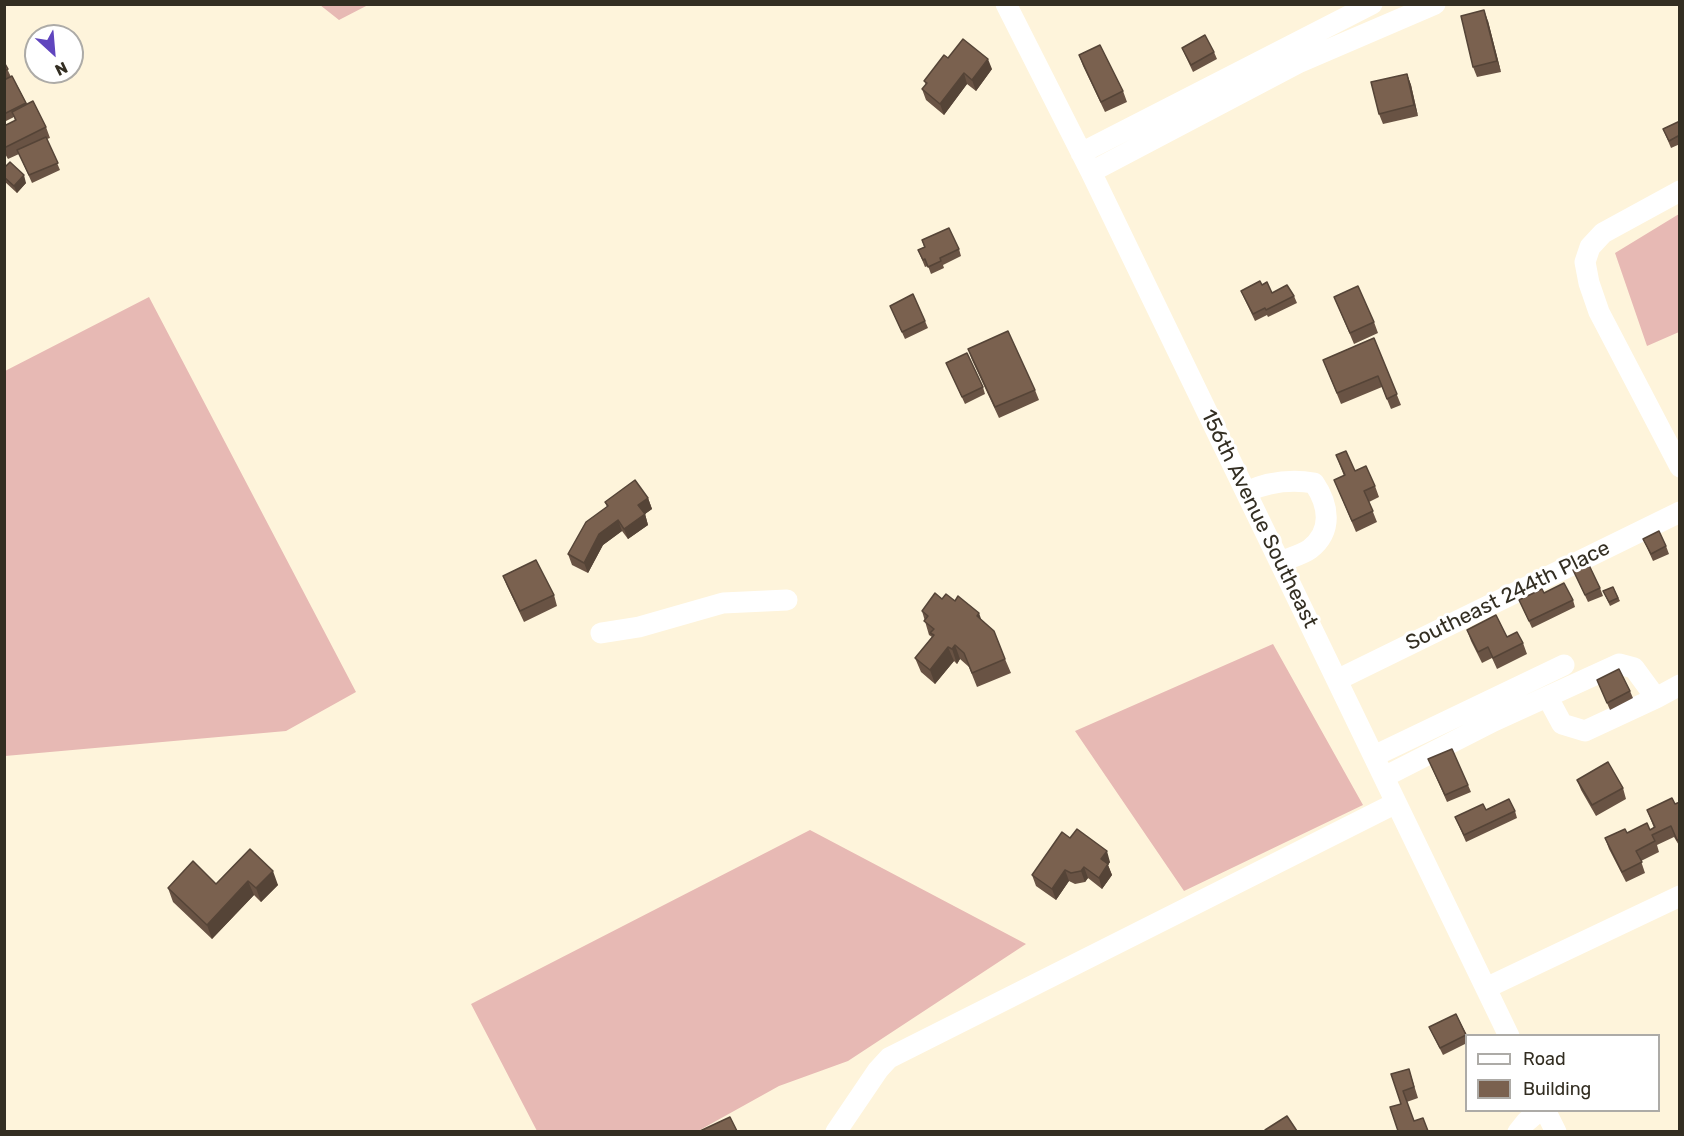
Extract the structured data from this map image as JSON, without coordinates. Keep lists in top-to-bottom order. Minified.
{"streets":{"street":["156th Avenue Southeast","Southeast 244th Place"]},"crossings":[["156th Avenue Southeast","Southeast 244th Place"]],"legend":["Road","Building"],"north":"bottom right"}
